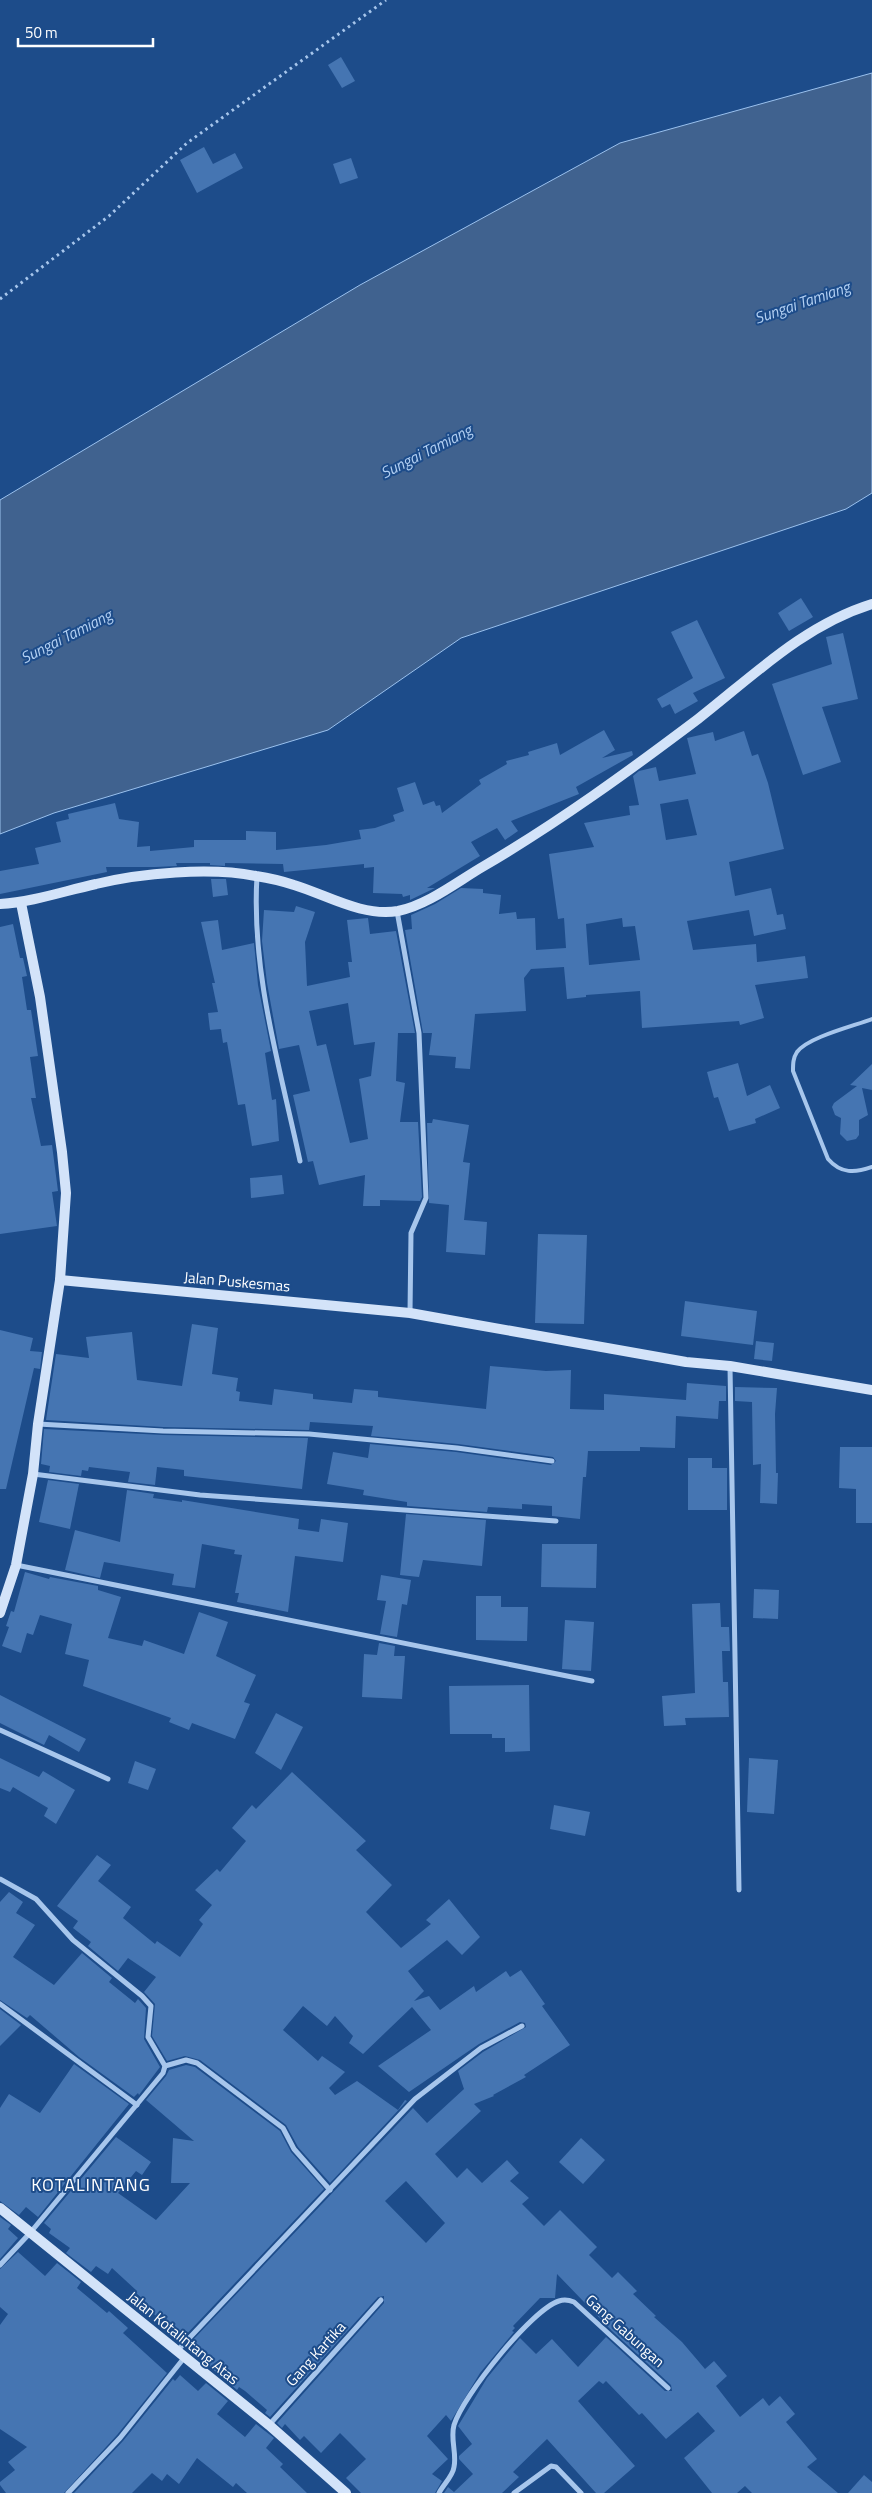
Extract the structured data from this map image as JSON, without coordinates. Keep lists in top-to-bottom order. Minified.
{"streets":{"street":["Jalan Puskesmas","Gang Gabungan","Jalan Kotalintang Atas","Gang Kartika"]},"crossings":[["Jalan Kotalintang Atas","Gang Kartika"]],"districts":["KOTALINTANG"],"water":["Sungai Tamiang"],"scale_bar":"50 m"}
